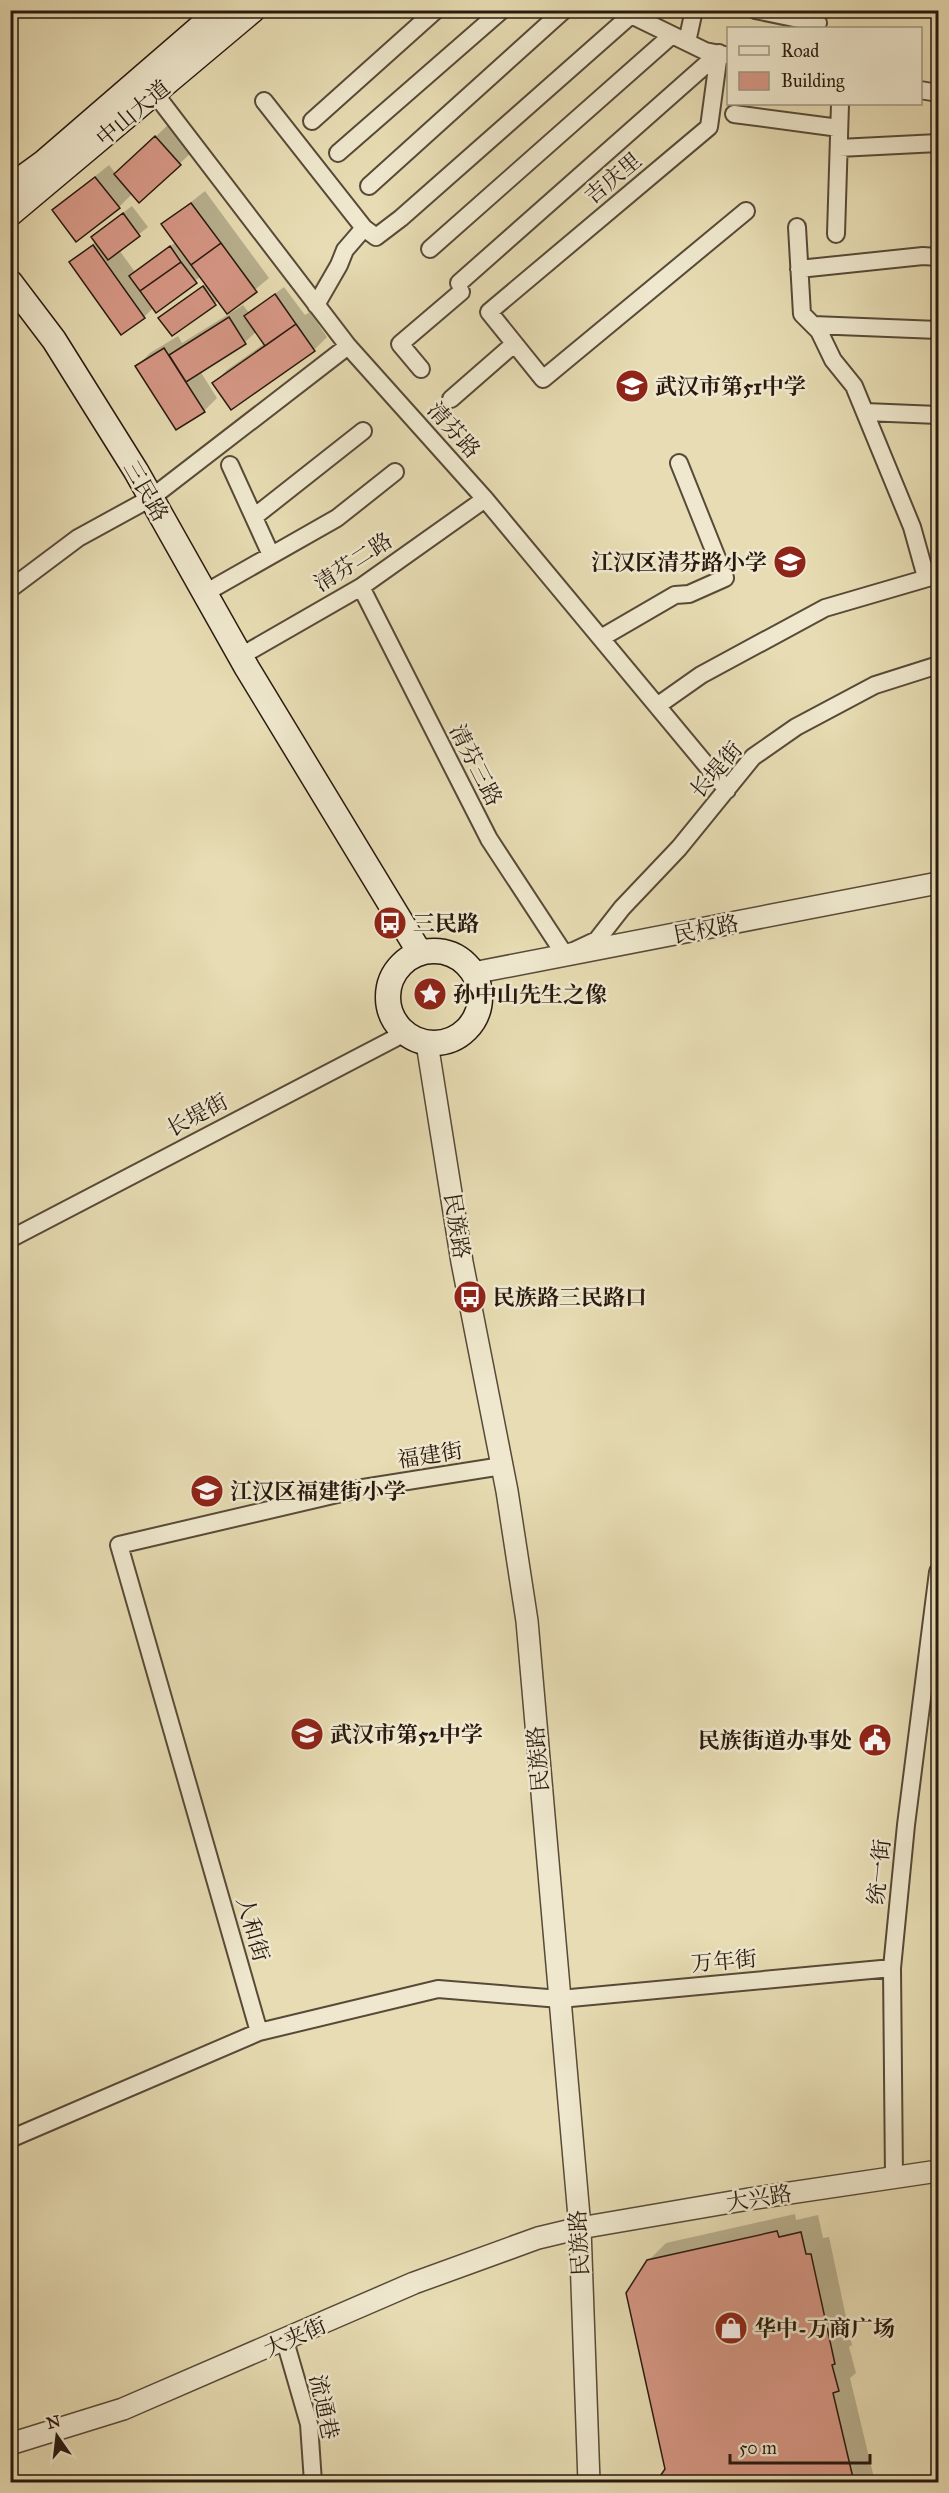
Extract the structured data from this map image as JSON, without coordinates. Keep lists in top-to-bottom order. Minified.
{"streets":{"main road":["中山大道","三民路"],"street":["吉庆里","清芬路","清芬二路","清芬三路","长堤街","民权路","民族路","福建街","统一街","人和街","万年街","大兴路","大夹街","流通巷"]},"crossings":[["中山大道","清芬路"],["清芬路","清芬二路"],["清芬路","长堤街"],["三民路","清芬二路"],["三民路","长堤街"],["三民路","民权路"],["三民路","民族路"],["清芬二路","清芬三路"],["清芬三路","长堤街"],["清芬三路","民权路"],["长堤街","民权路"],["长堤街","民族路"],["民权路","民族路"],["民族路","福建街"],["民族路","万年街"],["民族路","大兴路"],["民族路","大夹街"],["福建街","人和街"],["统一街","万年街"],["统一街","大兴路"],["大兴路","大夹街"],["大夹街","流通巷"]],"places":{"school or university":["武汉市第51中学","江汉区清芬路小学","江汉区福建街小学","武汉市第52中学"],"bus stop":["三民路","民族路三民路口"],"place":["孙中山先生之像"],"public building":["民族街道办事处"],"shop":["华中-万商广场"]},"legend":["Road","Building"],"scale_bar":"50 m","north":"top"}
